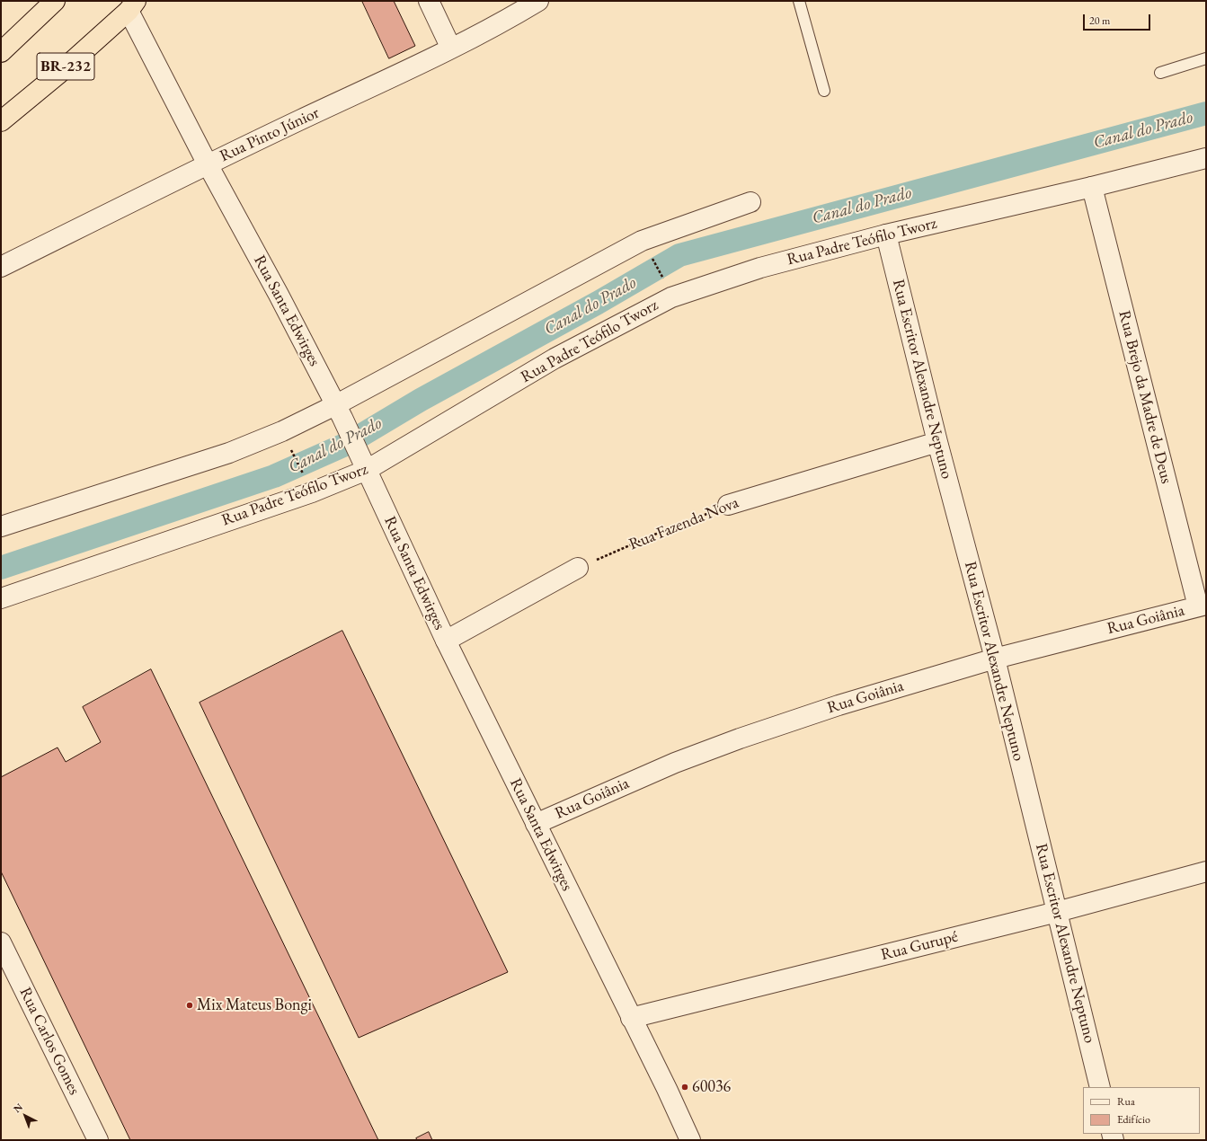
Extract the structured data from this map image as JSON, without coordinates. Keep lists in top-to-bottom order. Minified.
{"streets":{"highway":["BR-232"],"street":["Rua Pinto Júnior","Rua Padre Teófilo Tworz","Rua Santa Edwirges","Rua Escritor Alexandre Neptuno","Rua Brejo da Madre de Deus","Rua Fazenda Nova","Rua Goiânia","Rua Gurupé","Rua Carlos Gomes"]},"crossings":[["BR-232","Rua Santa Edwirges"],["Rua Pinto Júnior","Rua Santa Edwirges"],["Rua Padre Teófilo Tworz","Rua Santa Edwirges"],["Rua Padre Teófilo Tworz","Rua Escritor Alexandre Neptuno"],["Rua Padre Teófilo Tworz","Rua Brejo da Madre de Deus"],["Rua Santa Edwirges","Rua Goiânia"],["Rua Santa Edwirges","Rua Gurupé"],["Rua Escritor Alexandre Neptuno","Rua Fazenda Nova"],["Rua Escritor Alexandre Neptuno","Rua Goiânia"],["Rua Escritor Alexandre Neptuno","Rua Gurupé"],["Rua Brejo da Madre de Deus","Rua Goiânia"]],"water":["Canal do Prado"],"places":["Mix Mateus Bongi","60036"],"legend":["Rua","Edifício"],"scale_bar":"20 m","north":"top left"}
